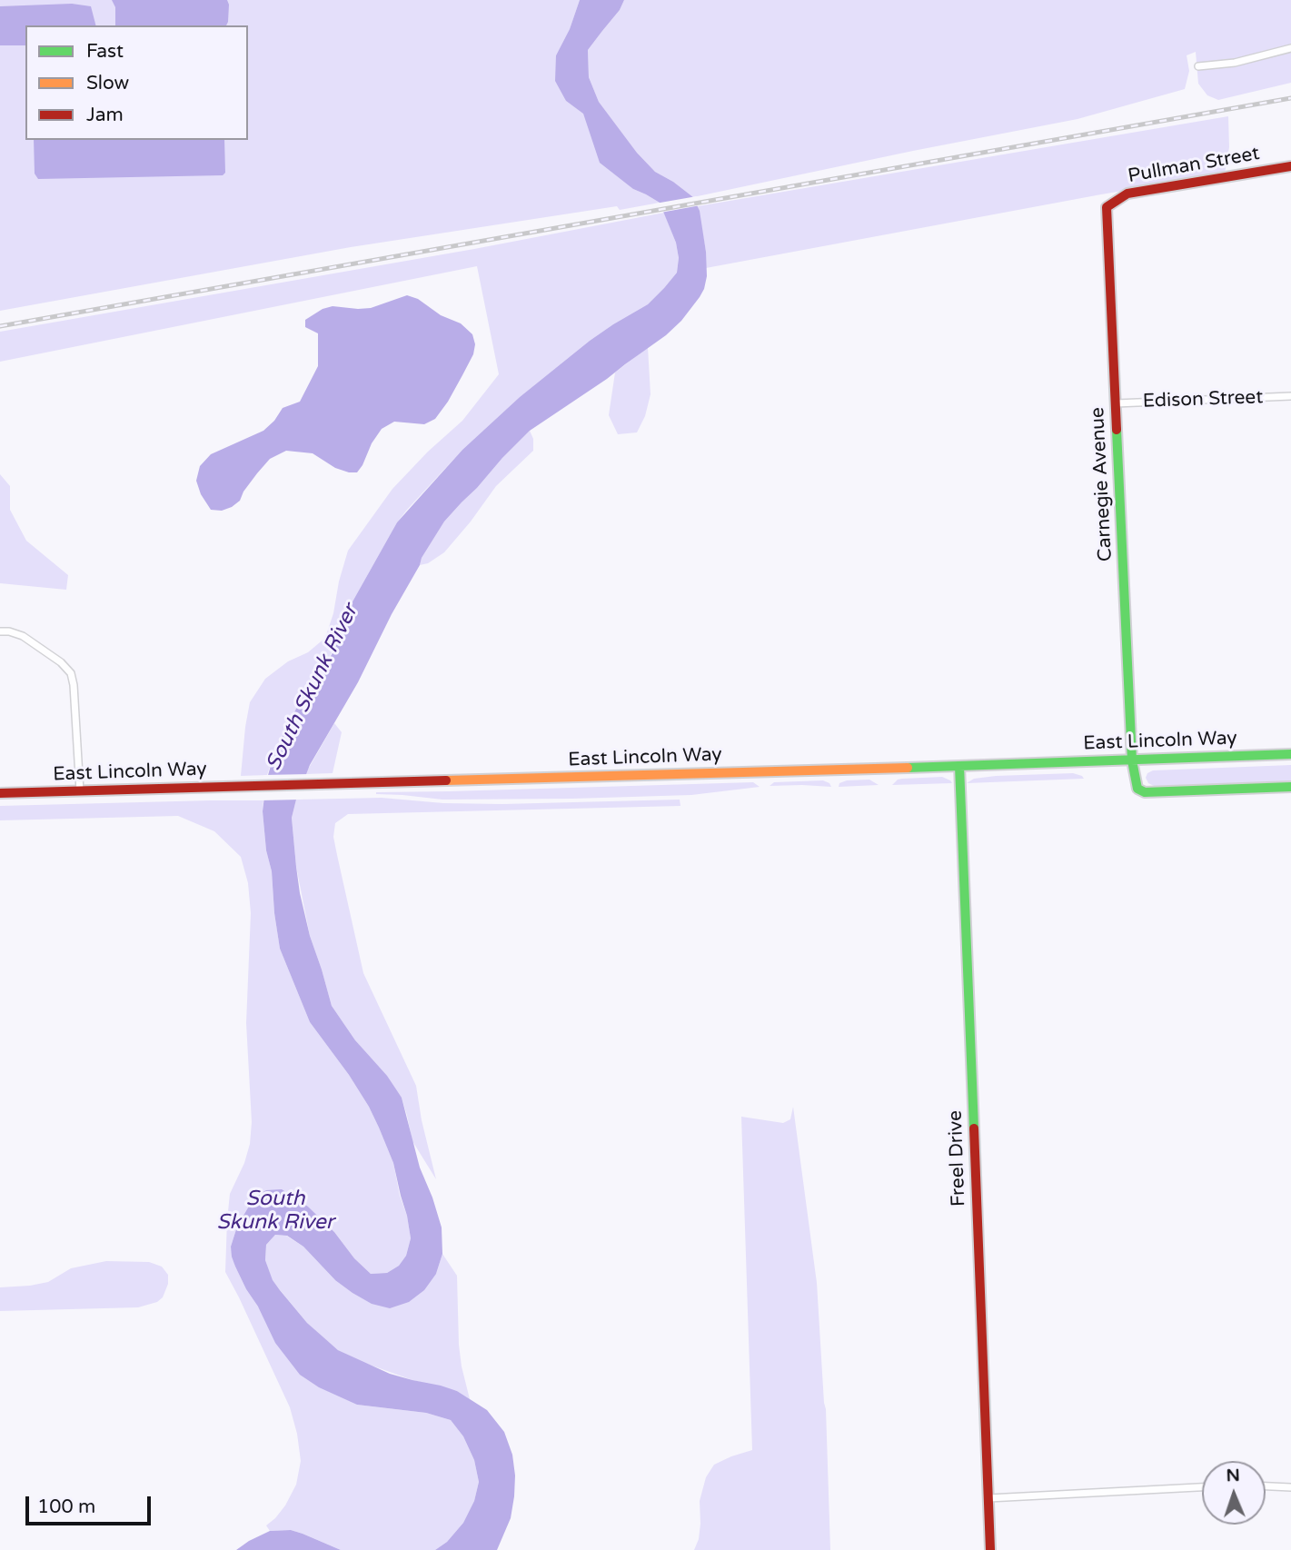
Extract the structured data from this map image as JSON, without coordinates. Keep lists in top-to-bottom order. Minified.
{"streets":{"street":["Pullman Street","Edison Street","Carnegie Avenue","East Lincoln Way","Freel Drive"]},"crossings":[["Pullman Street","Carnegie Avenue"],["Edison Street","Carnegie Avenue"],["Carnegie Avenue","East Lincoln Way"],["East Lincoln Way","Freel Drive"]],"water":["South Skunk River"],"legend":["Fast","Slow","Jam"],"scale_bar":"100 m","north":"top"}
